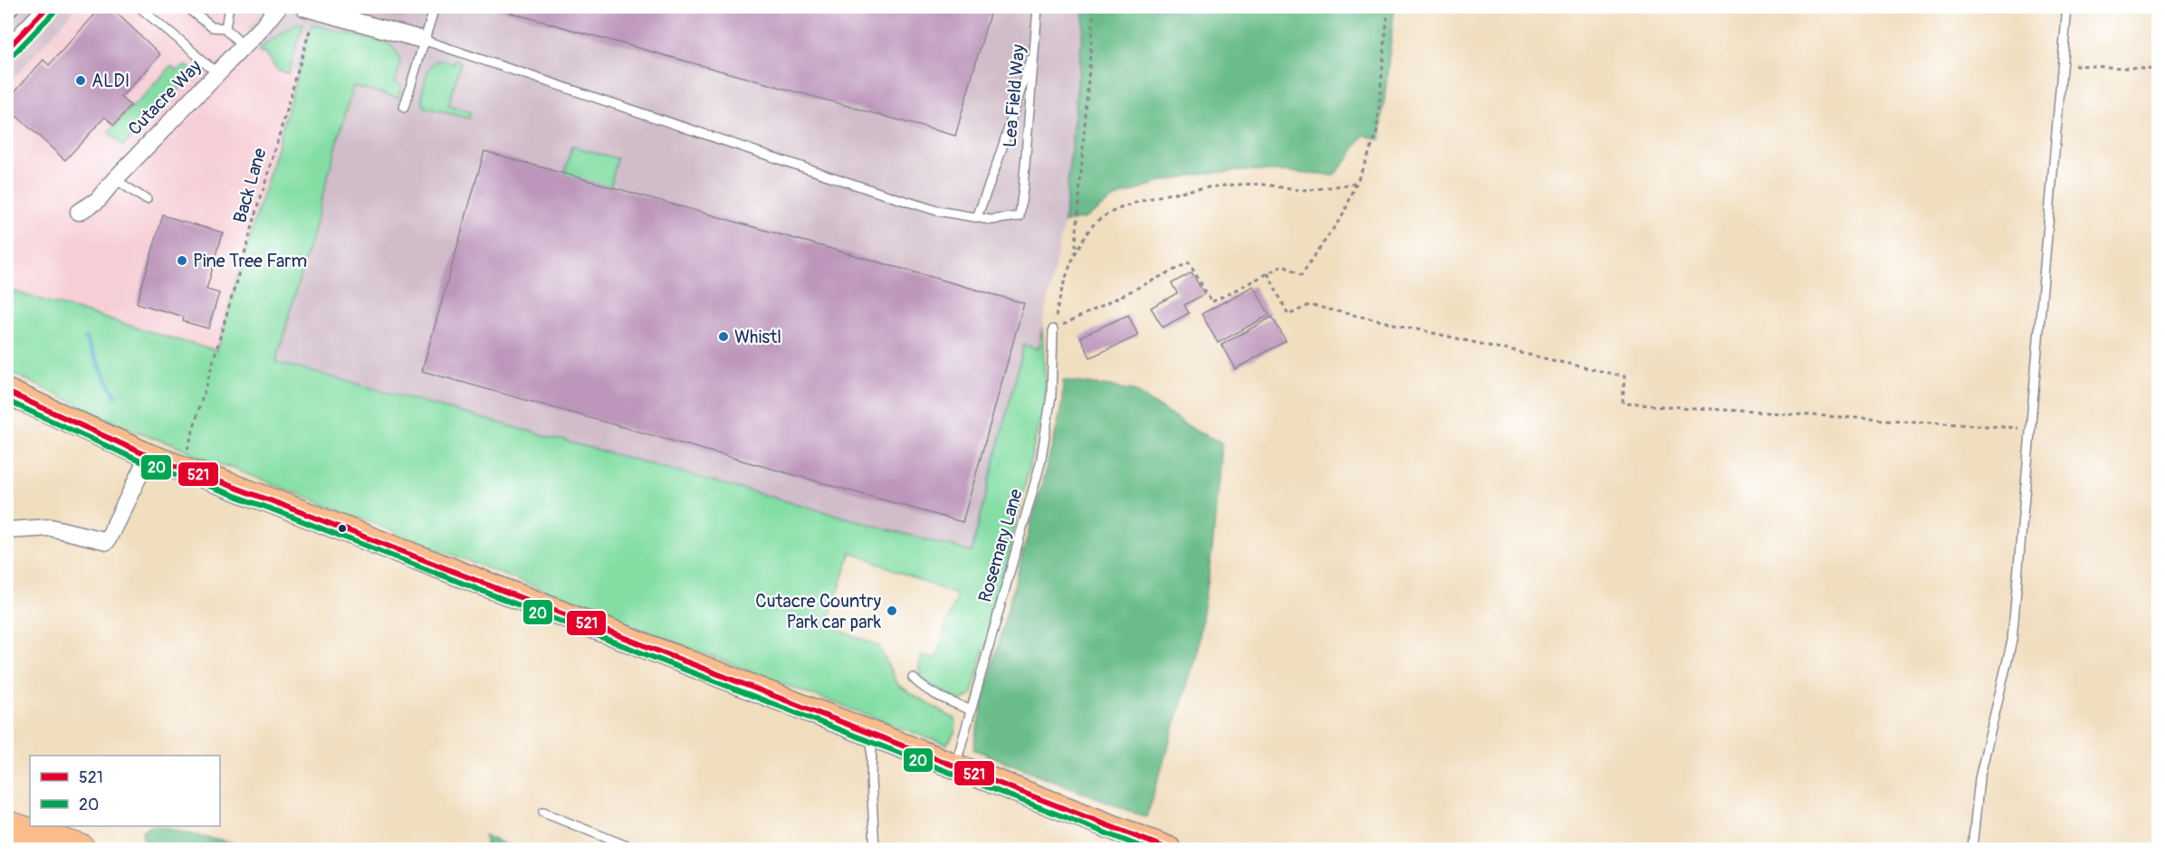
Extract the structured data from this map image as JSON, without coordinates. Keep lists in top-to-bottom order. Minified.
{"streets":{"street":["Cutacre Way"],"lane":["Lea Field Way","Rosemary Lane"],"path":["Back Lane"]},"places":["ALDI","Pine Tree Farm","Whistl","Cutacre Country Park car park"],"lines":["transit line 521","transit line 20"],"legend":["521","20"]}
